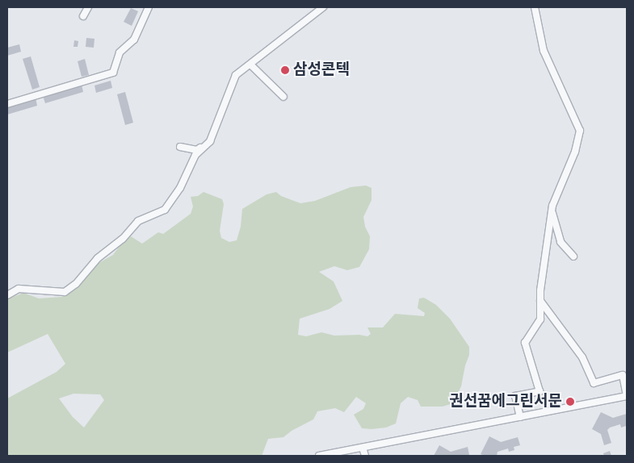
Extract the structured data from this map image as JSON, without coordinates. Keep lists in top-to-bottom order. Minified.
{"places":["삼성콘텍","권선꿈에그린서문"]}
